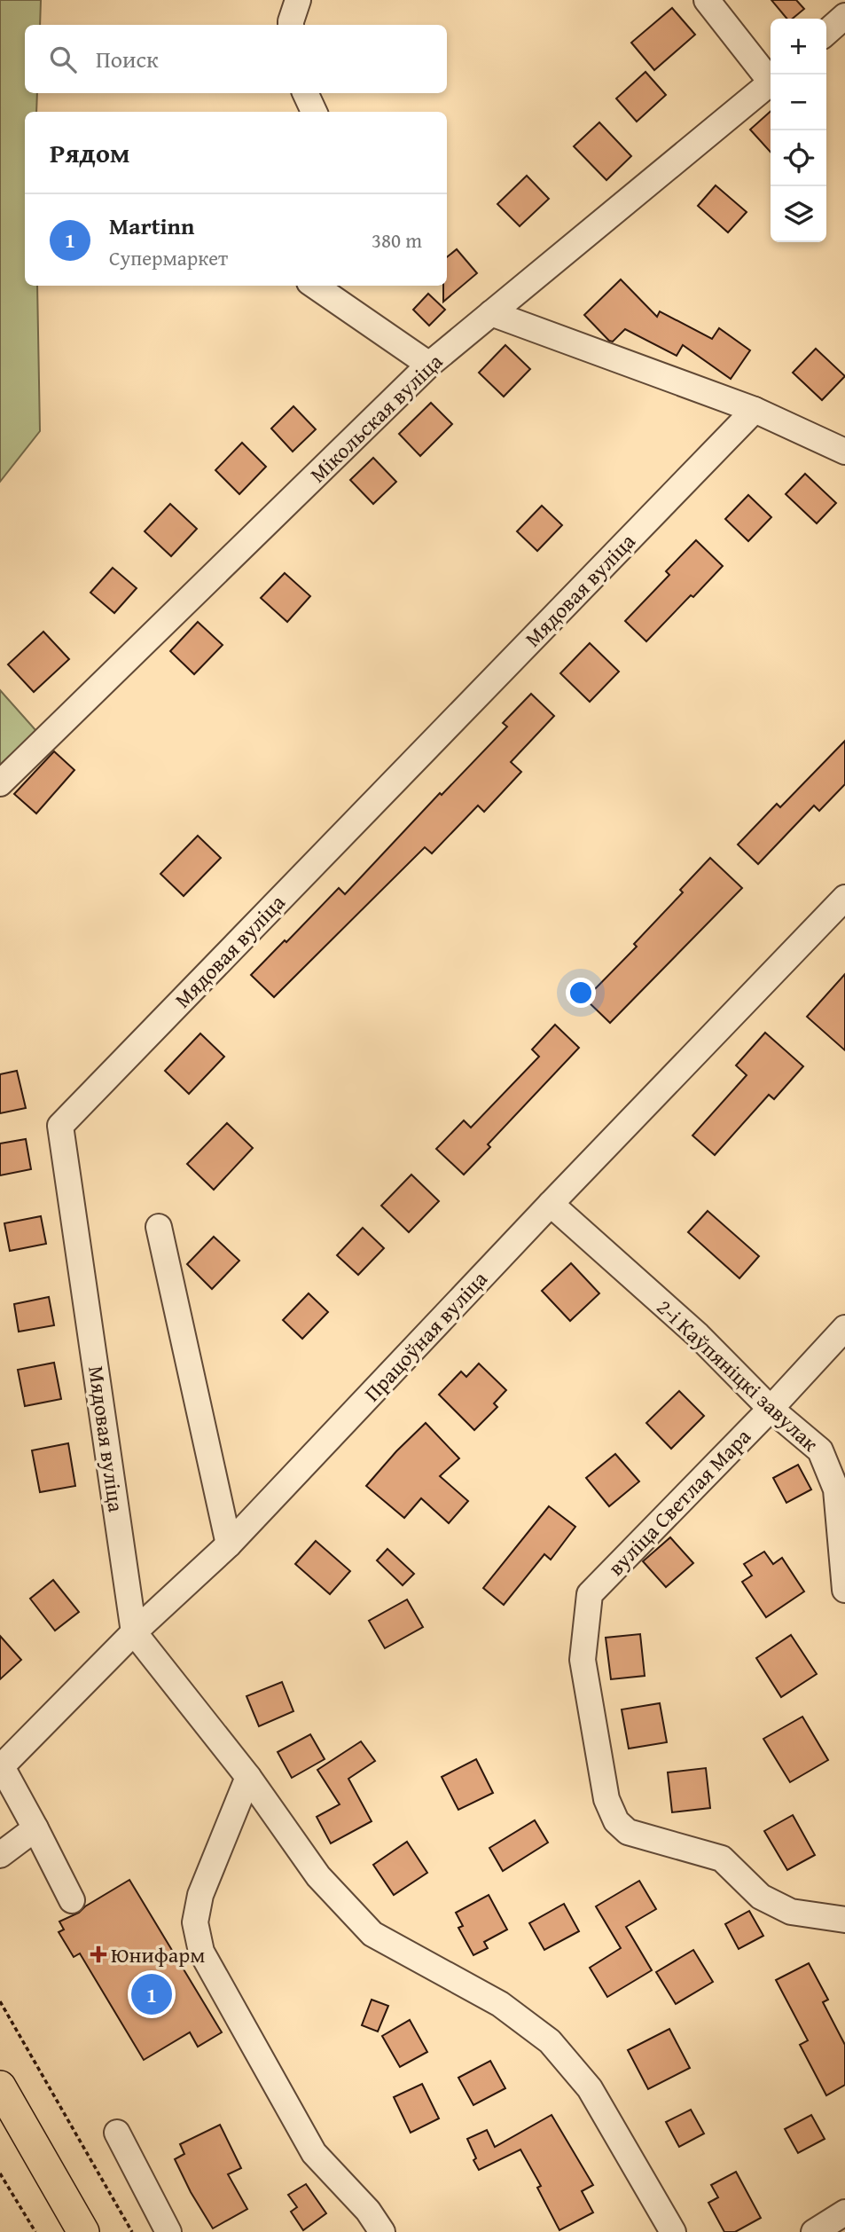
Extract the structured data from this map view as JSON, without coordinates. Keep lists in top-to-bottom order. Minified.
{"streets":{"street":["Мікольская вуліца","Мядовая вуліца","Працоўная вуліца","2-і Каўпяніцкі завулак","вуліца Светлая Мара"]},"crossings":[["Мядовая вуліца","Працоўная вуліца"],["Працоўная вуліца","2-і Каўпяніцкі завулак"],["2-і Каўпяніцкі завулак","вуліца Светлая Мара"]],"places":{"health":["Юнифарм"]},"page":{"map_buttons":["+","−"],"search":"Поиск","heading":"Рядом","list":[{"mark":"1","name":"Martinn","note":"Супермаркет","value":"380 m"}],"pins":"1"}}
